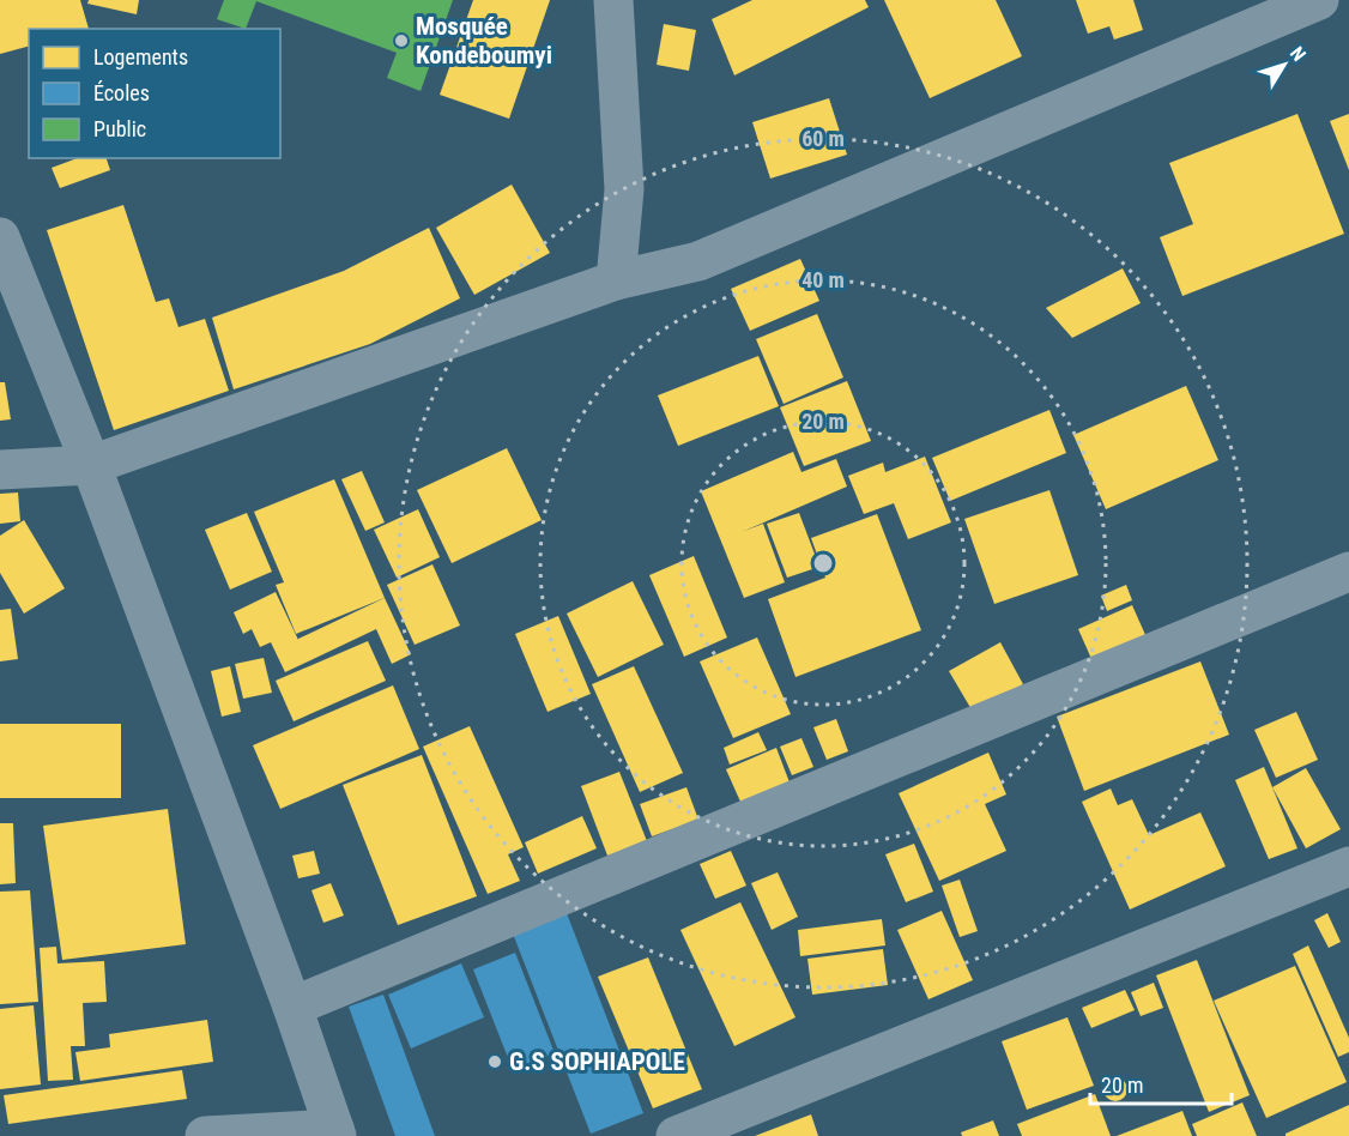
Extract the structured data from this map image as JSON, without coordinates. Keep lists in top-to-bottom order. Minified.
{"places":["Mosquée Kondeboumyi","G.S SOPHIAPOLE"],"legend":["Logements","Écoles","Public"],"scale_bar":"20 m","north":"top right","rings":["60 m","40 m","20 m"]}
